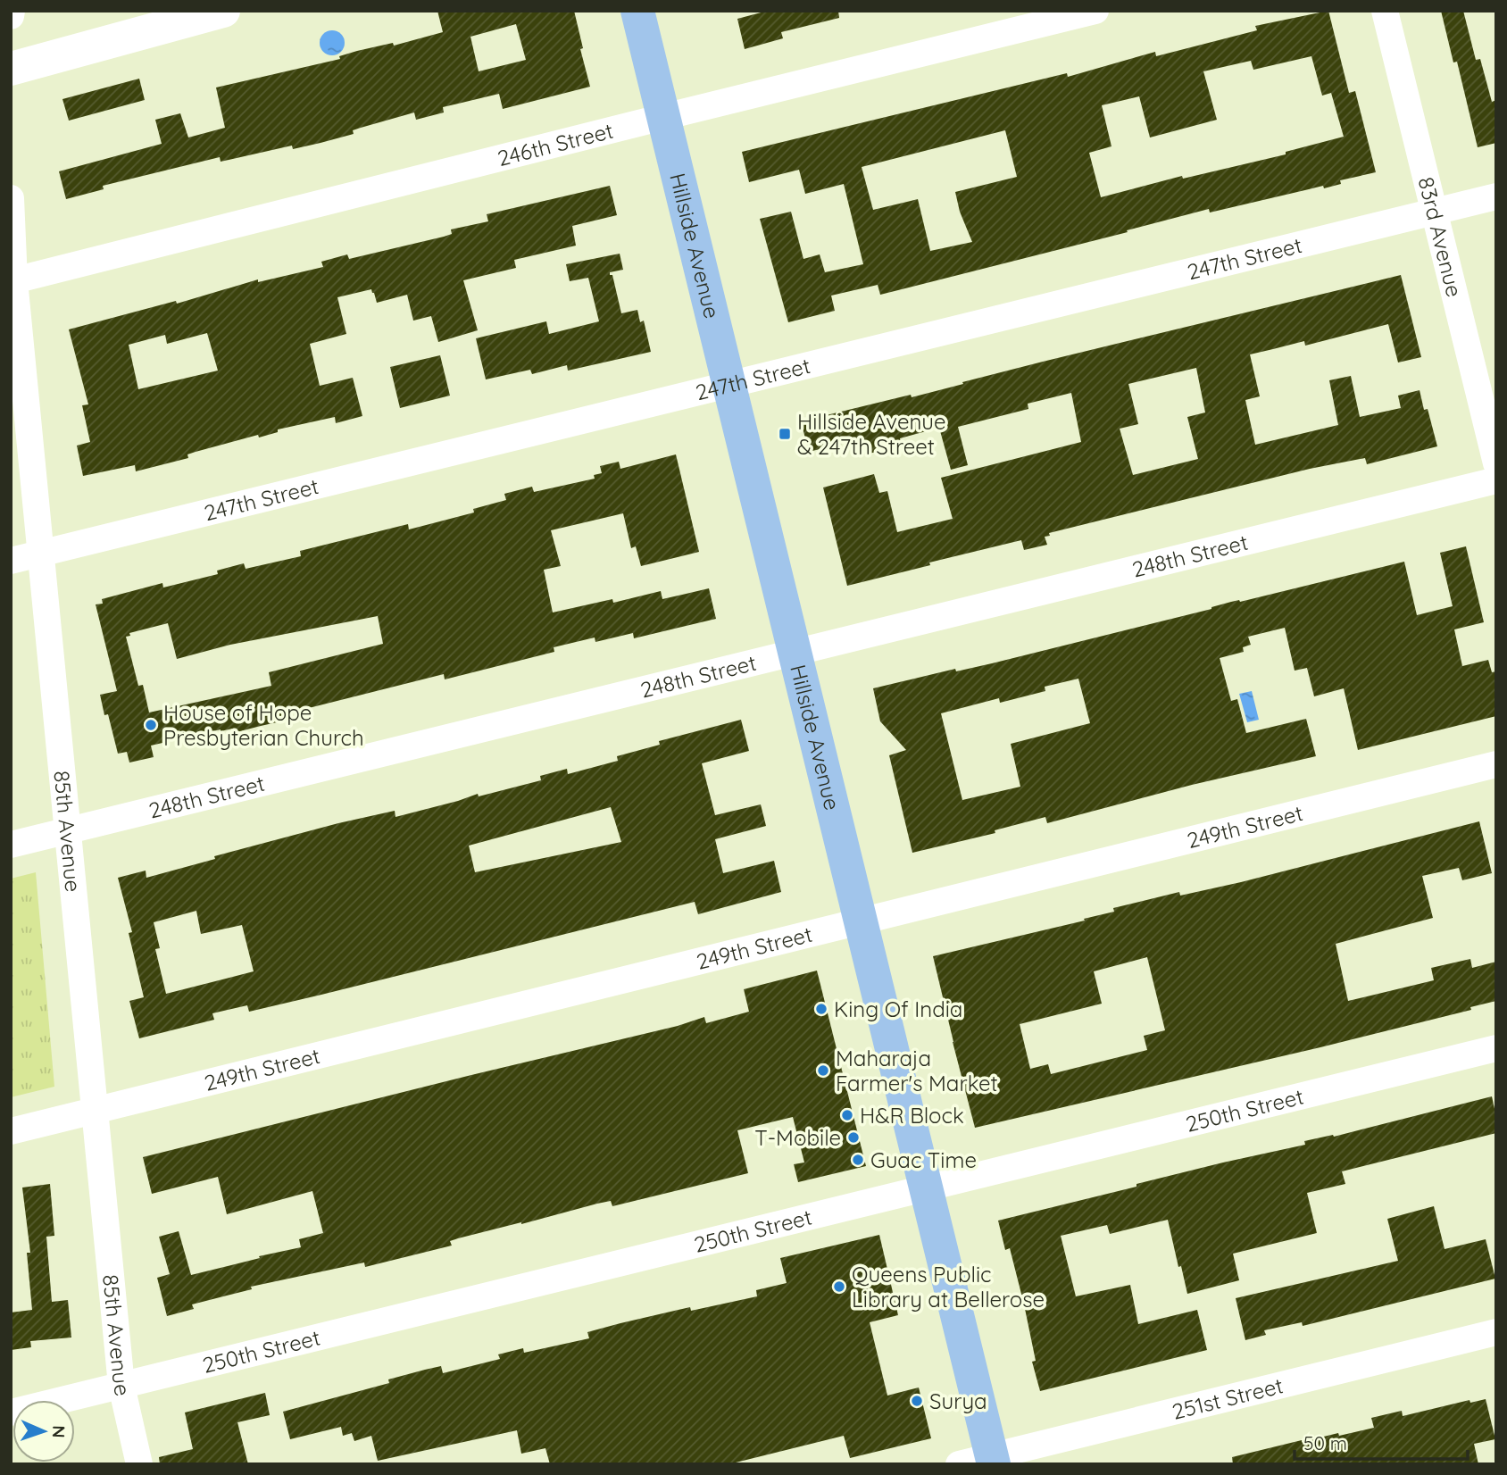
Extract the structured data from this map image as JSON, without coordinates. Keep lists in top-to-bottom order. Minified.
{"streets":{"main road":["Hillside Avenue"],"street":["246th Street","83rd Avenue","247th Street","248th Street","249th Street","85th Avenue","250th Street","251st Street"]},"crossings":[["246th Street","Hillside Avenue"],["246th Street","85th Avenue"],["83rd Avenue","247th Street"],["Hillside Avenue","247th Street"],["Hillside Avenue","248th Street"],["Hillside Avenue","249th Street"],["Hillside Avenue","250th Street"],["Hillside Avenue","251st Street"],["247th Street","85th Avenue"],["248th Street","85th Avenue"],["249th Street","85th Avenue"],["85th Avenue","250th Street"]],"places":{"transit":["Hillside Avenue & 247th Street"],"other":["House of Hope Presbyterian Church","King Of India","Maharaja Farmer's Market","H&R Block","T-Mobile","Guac Time","Queens Public Library at Bellerose","Surya"]},"scale_bar":"50 m","north":"right"}
